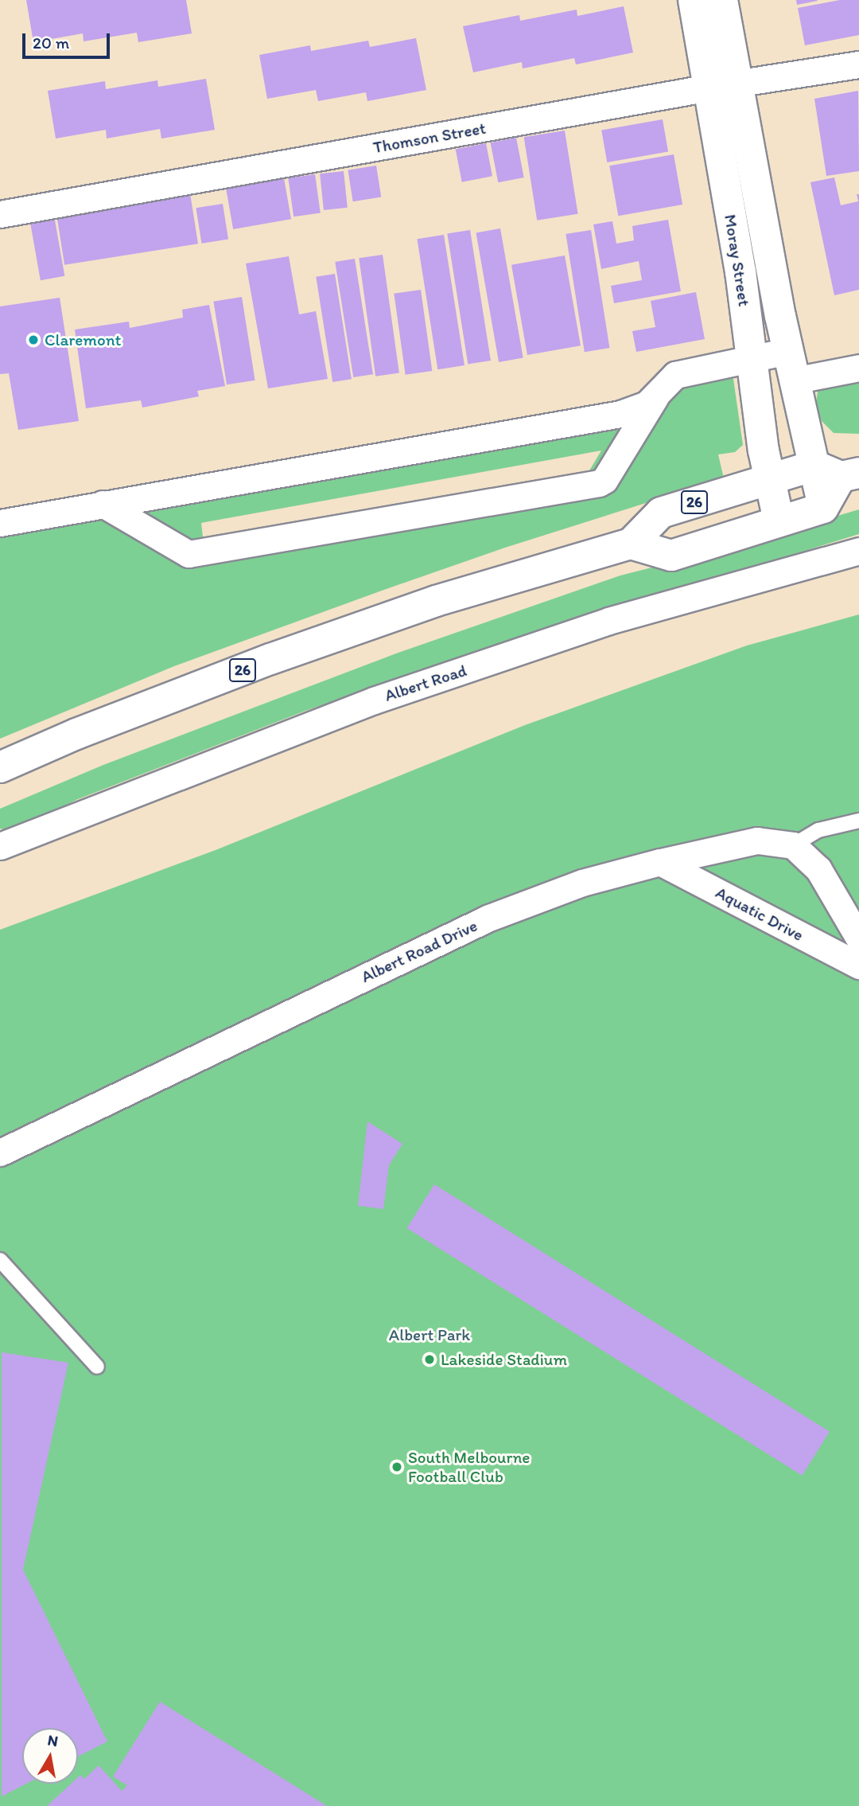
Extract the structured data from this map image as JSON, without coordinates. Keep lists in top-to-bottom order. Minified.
{"streets":{"main road":["Moray Street","26"],"street":["Thomson Street","Albert Road","Aquatic Drive","Albert Road Drive"]},"crossings":[["Thomson Street","Moray Street"],["Moray Street","26"],["Aquatic Drive","Albert Road Drive"]],"parks":["Albert Park"],"places":["Claremont","Lakeside Stadium","South Melbourne Football Club"],"scale_bar":"20 m","north":"top"}
